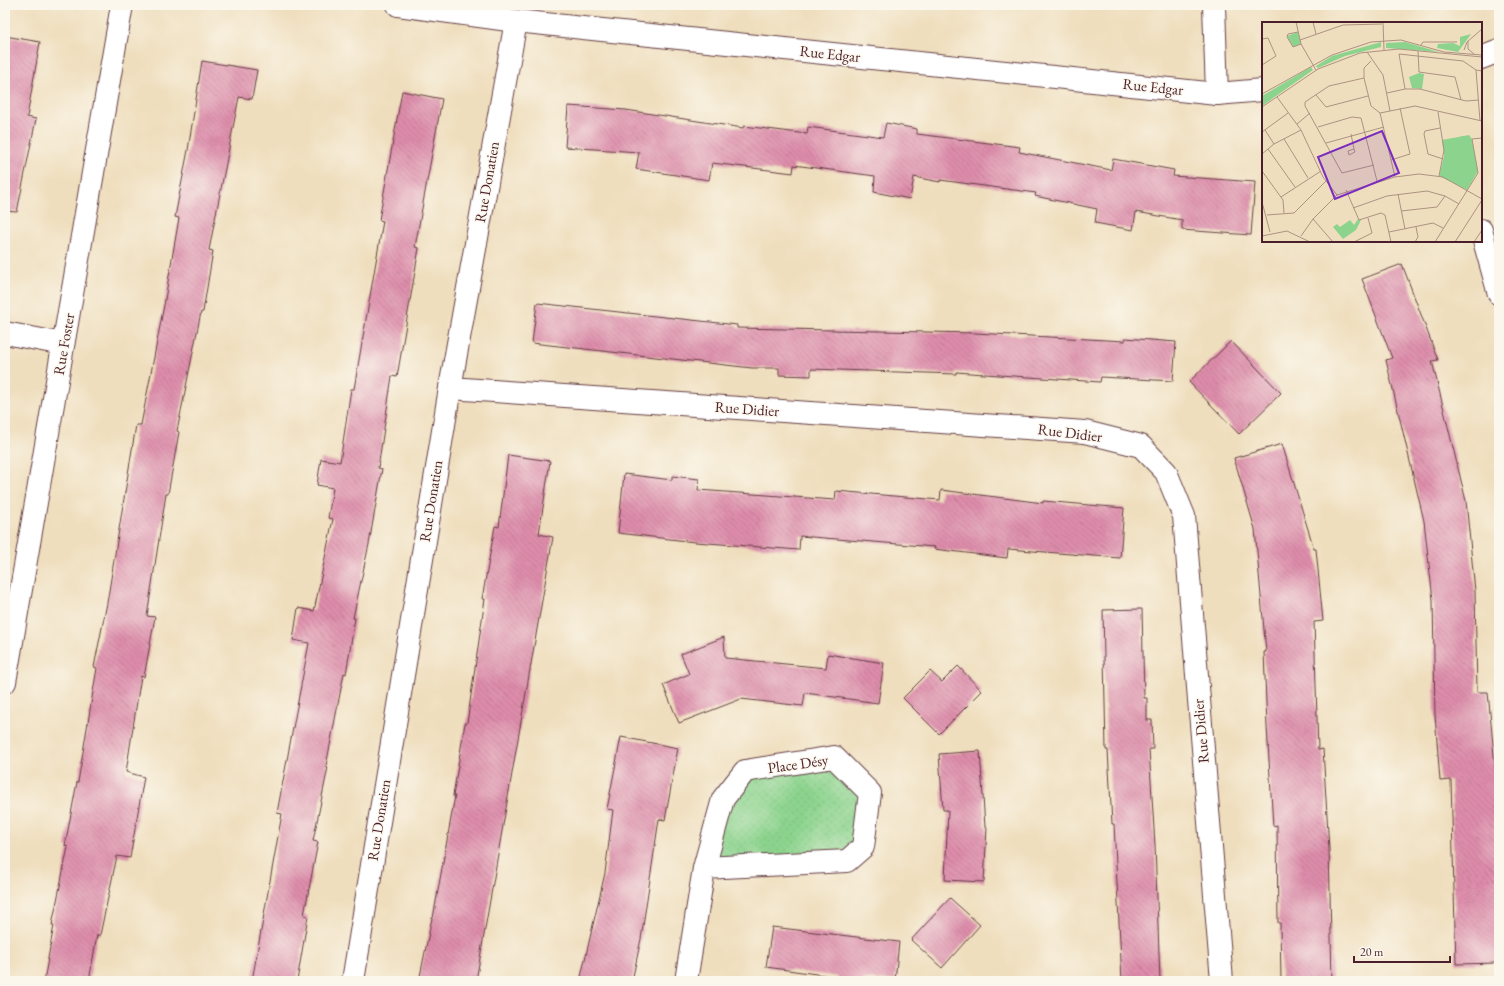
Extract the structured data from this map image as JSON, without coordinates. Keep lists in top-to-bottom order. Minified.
{"streets":{"street":["Rue Edgar","Rue Donatien","Rue Foster","Rue Didier","Place Désy"]},"crossings":[["Rue Edgar","Rue Donatien"],["Rue Donatien","Rue Didier"]],"scale_bar":"20 m"}
